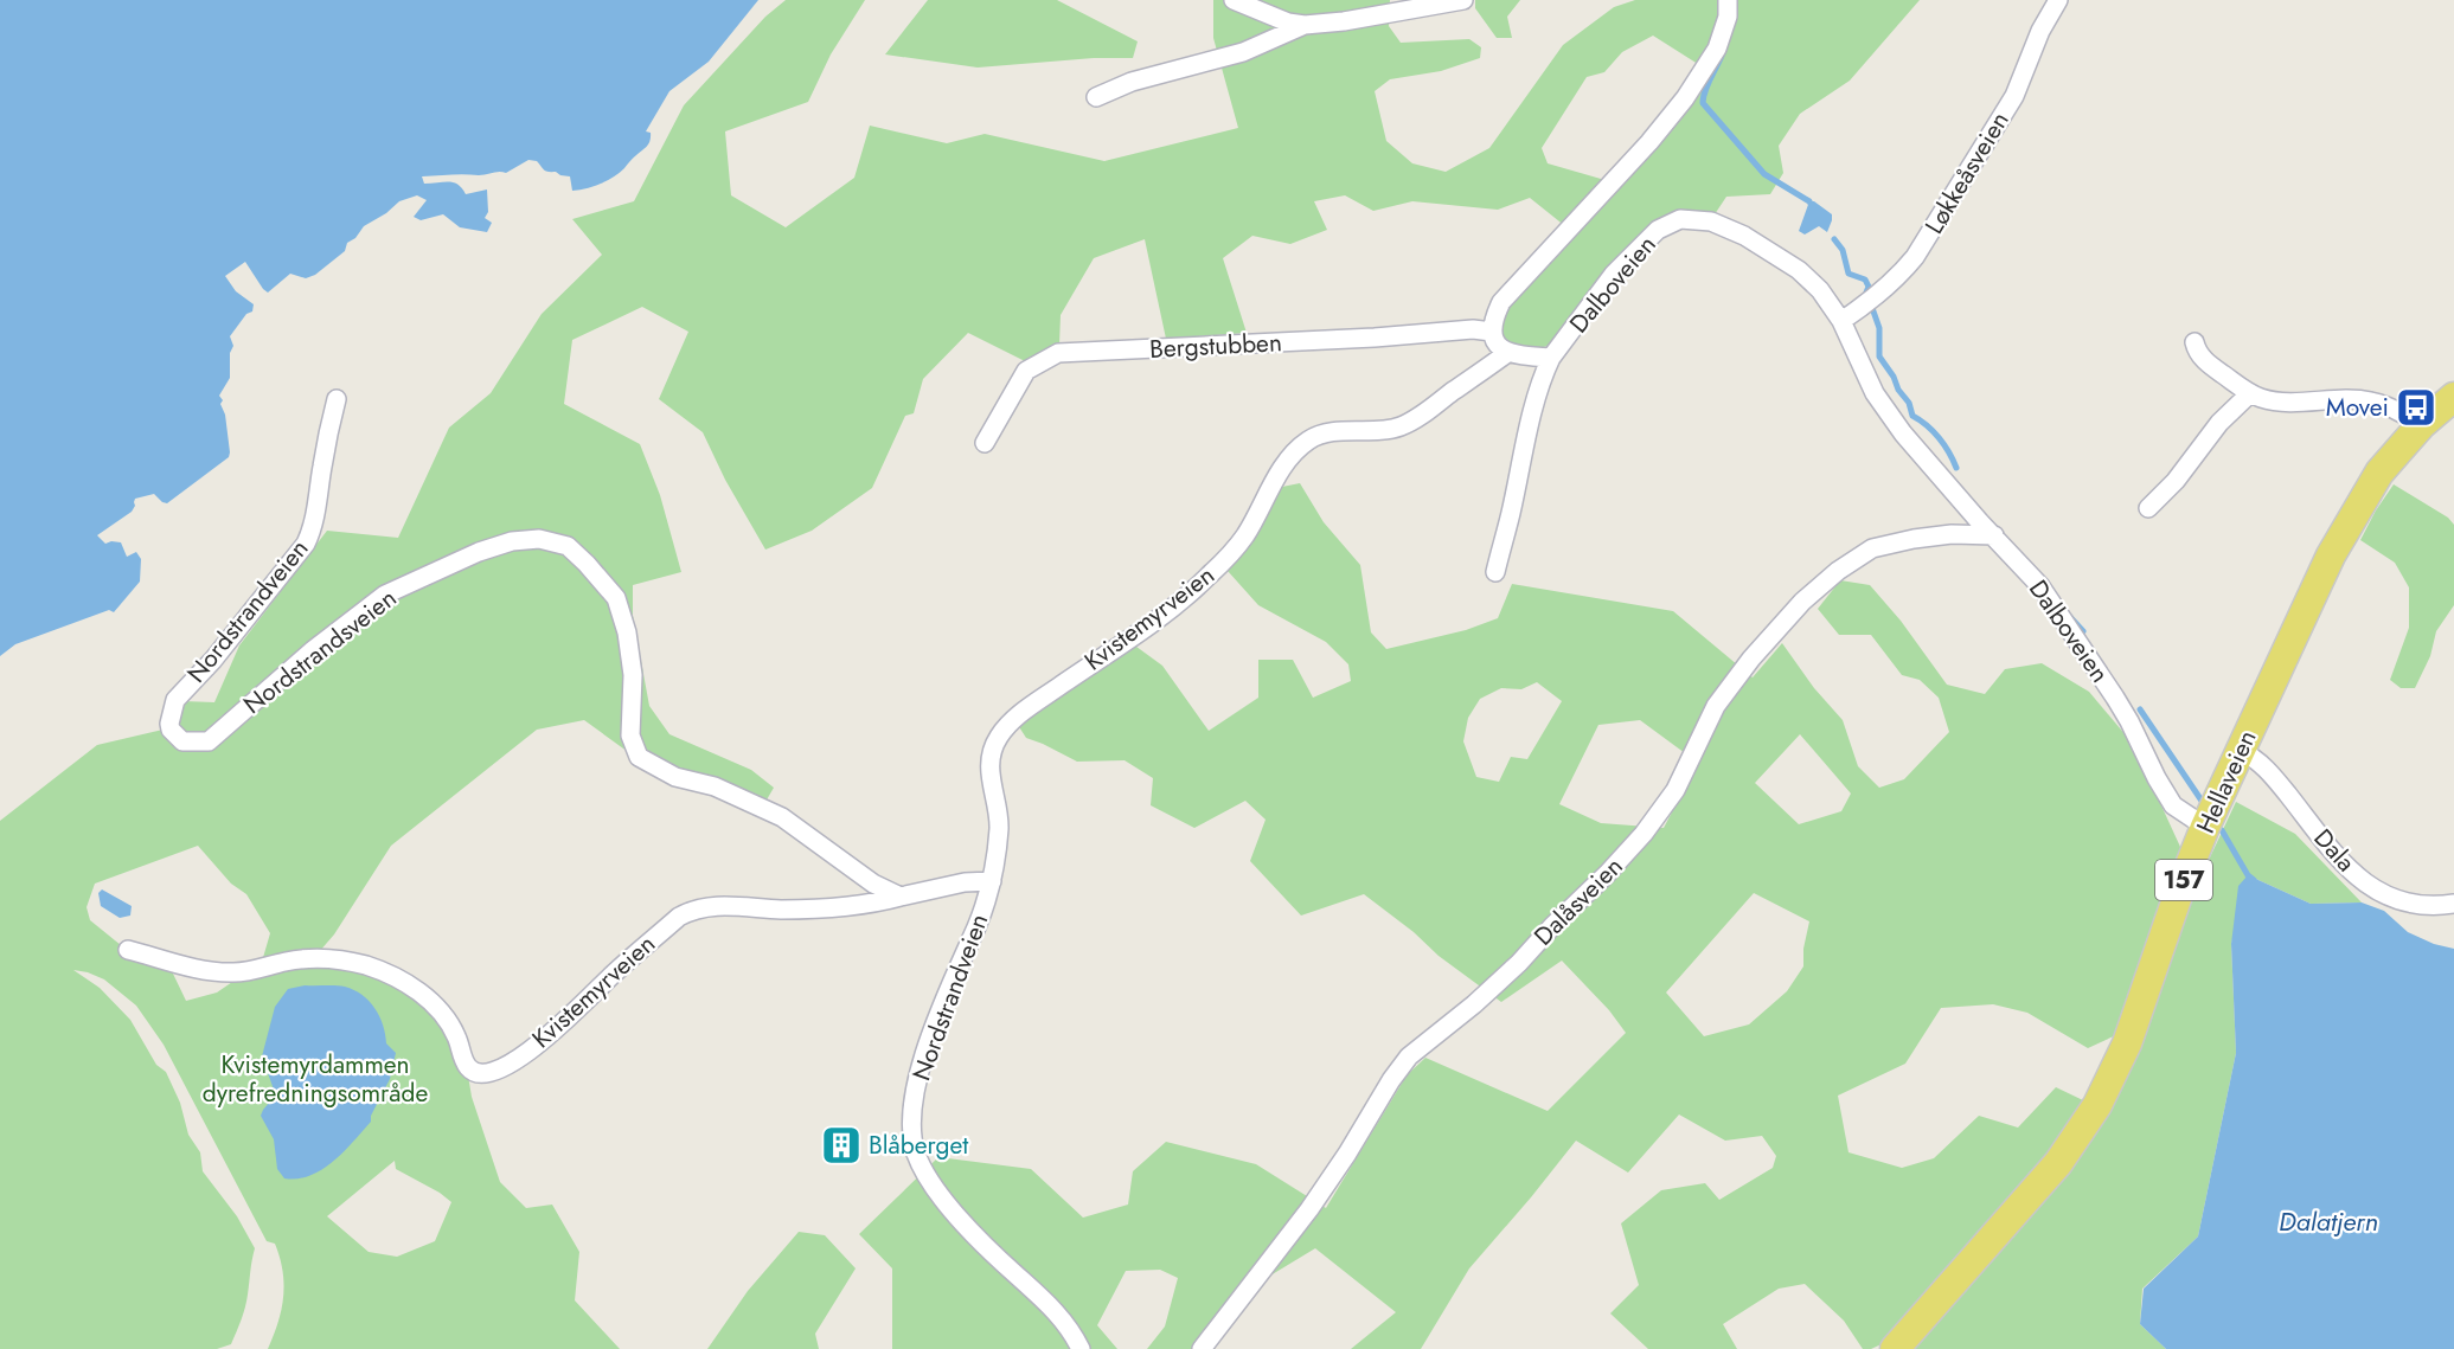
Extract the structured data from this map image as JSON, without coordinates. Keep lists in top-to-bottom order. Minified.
{"streets":{"main road":["Hellaveien","157"],"street":["Løkkeåsveien","Dalboveien","Bergstubben","Nordstrandveien","Kvistemyrveien","Nordstrandsveien","Dala","Dalåsveien"]},"crossings":[["Løkkeåsveien","Dalboveien"],["Dalboveien","Kvistemyrveien"],["Dalboveien","Hellaveien"],["Dalboveien","Dalåsveien"],["Nordstrandveien","Kvistemyrveien"],["Nordstrandveien","Nordstrandsveien"],["Kvistemyrveien","Nordstrandsveien"],["Hellaveien","Dala"]],"water":["Dalatjern"],"parks":["Kvistemyrdammen dyrefredningsområde"],"places":{"bus stop":["Movei"],"building":["Blåberget"]}}
